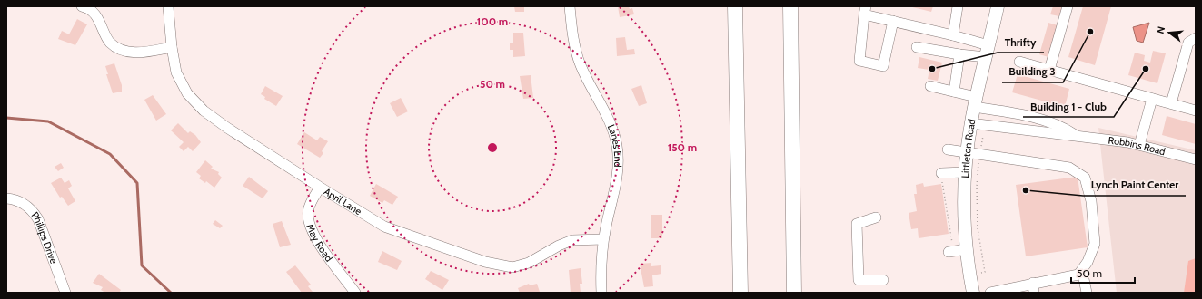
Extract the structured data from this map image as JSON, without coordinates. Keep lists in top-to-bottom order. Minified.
{"streets":{"main road":["Littleton Road"],"street":["Robbins Road","Lanes End","April Lane","Phillips Drive","May Road"]},"crossings":[["Robbins Road","Littleton Road"],["Lanes End","April Lane"],["April Lane","May Road"]],"places":["Building 3","Thrifty","Building 1 - Club","Lynch Paint Center"],"scale_bar":"50 m","north":"left","rings":["100 m","50 m","150 m"]}
